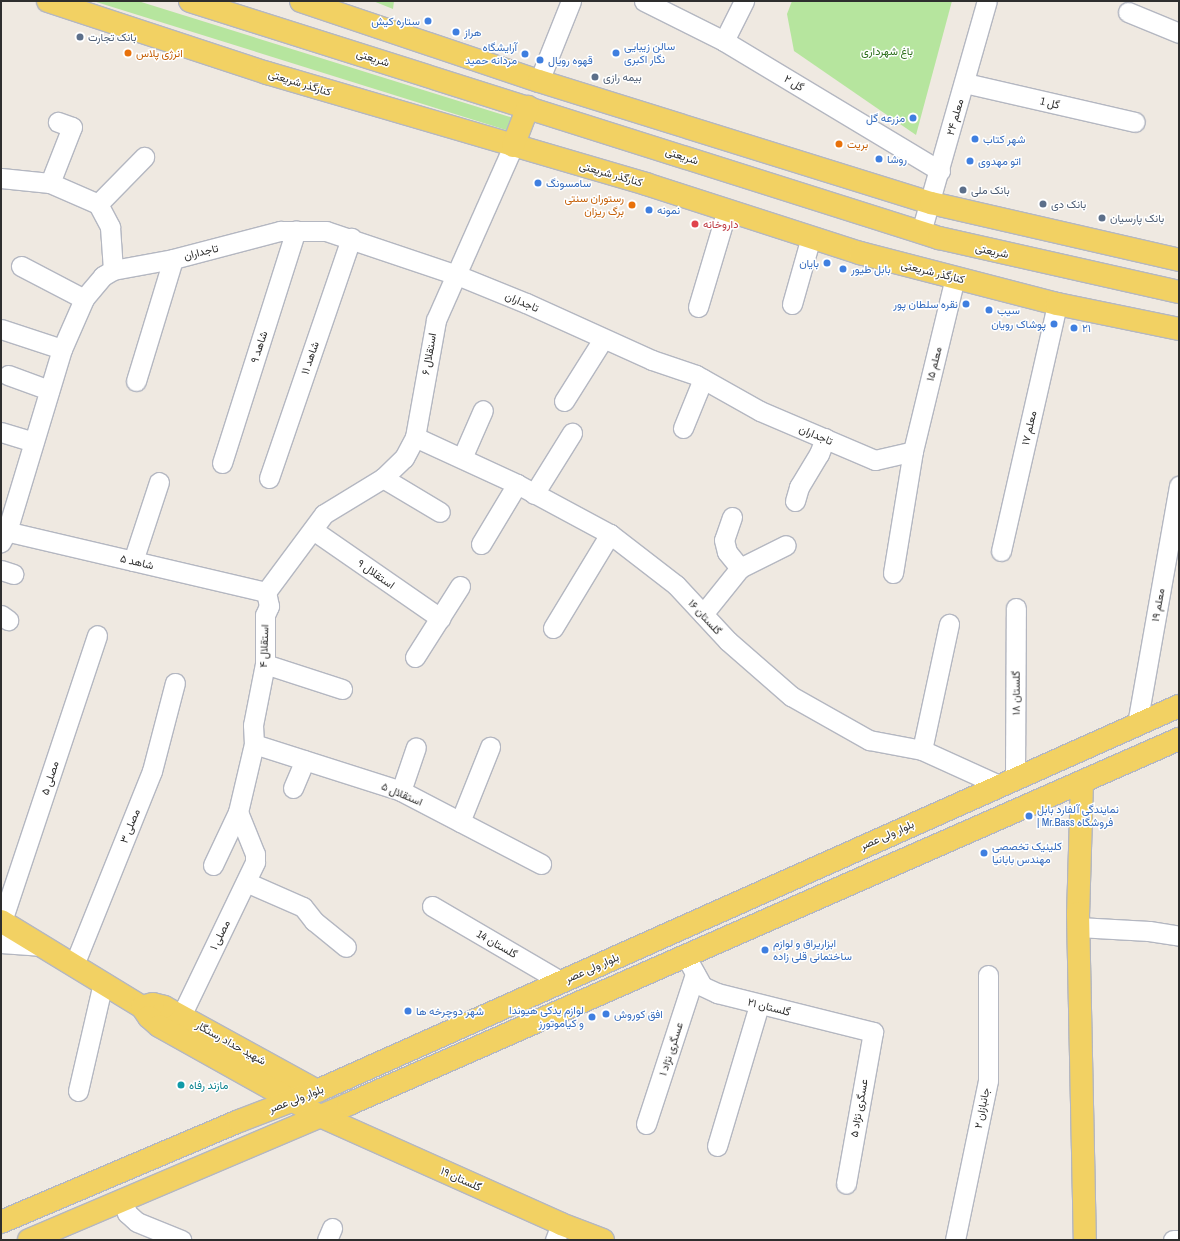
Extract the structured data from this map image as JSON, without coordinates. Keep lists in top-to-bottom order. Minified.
{"streets":{"main road":["شریعتی","کنارگذر شریعتی","بلوار ولی عصر","شهید حداد رستگار","گلستان ۱۹"],"street":["گل ۲","گل 1","معلم ۲۴","تاجداران","شاهد ۹","استقلال ۶","شاهد ۱۱","معلم ۱۵","معلم ۱۷","شاهد ۵","استقلال ۹","معلم ۱۹","گلستان ۱۶","استقلال ۴","گلستان ۱۸","مصلی ۵","استقلال ۵","مصلی ۳","مصلی ۱","گلستان 14","گلستان ۲۱","عسگری نژاد ۱","عسگری نژاد ۵","جانبازان ۲"]},"crossings":[["شریعتی","معلم ۲۴"],["کنارگذر شریعتی","استقلال ۶"],["کنارگذر شریعتی","معلم ۱۵"],["کنارگذر شریعتی","معلم ۱۷"],["گل ۲","معلم ۲۴"],["گل 1","معلم ۲۴"],["تاجداران","شاهد ۹"],["تاجداران","استقلال ۶"],["تاجداران","شاهد ۱۱"],["تاجداران","معلم ۱۵"],["استقلال ۶","گلستان ۱۶"],["شاهد ۵","استقلال ۴"],["معلم ۱۹","بلوار ولی عصر"],["گلستان ۱۶","گلستان ۱۸"],["گلستان ۱۶","بلوار ولی عصر"],["استقلال ۴","استقلال ۵"],["استقلال ۴","مصلی ۱"],["گلستان ۱۸","بلوار ولی عصر"],["مصلی ۵","شهید حداد رستگار"],["مصلی ۳","شهید حداد رستگار"],["بلوار ولی عصر","گلستان 14"],["بلوار ولی عصر","شهید حداد رستگار"],["مصلی ۱","شهید حداد رستگار"],["گلستان ۲۱","عسگری نژاد ۱"],["گلستان ۲۱","عسگری نژاد ۵"],["شهید حداد رستگار","گلستان ۱۹"]],"parks":["باغ شهرداری"],"places":["ستاره کیش","هراز","بانک تجارت","انرژی پلاس","سالن زیبایی نگار اکبری","آرایشگاه مردانه حمید","قهوه رویال","بیمه رازی","مزرعه گل","شهر کتاب","بریت","روشا","اتو مهدوی","سامسونگ","بانک ملی","بانک دی","رستوران سنتی برگ ریزان","نمونه","بانک پارسیان","داروخانه","بایان","بابل طیور","نقره سلطان پور","سیب","پوشاک رویان","۲۱","نمایندگی آلفارد بابل | Mr.Bass فروشگاه","کلینیک تخصصی مهندس بابانیا","ابزاریراق و لوازم ساختمانی قلی زاده","شهر دوچرخه ها","افق کوروش","لوازم یدکی هیوندا و کیاموتورز","مازند رفاه"]}
